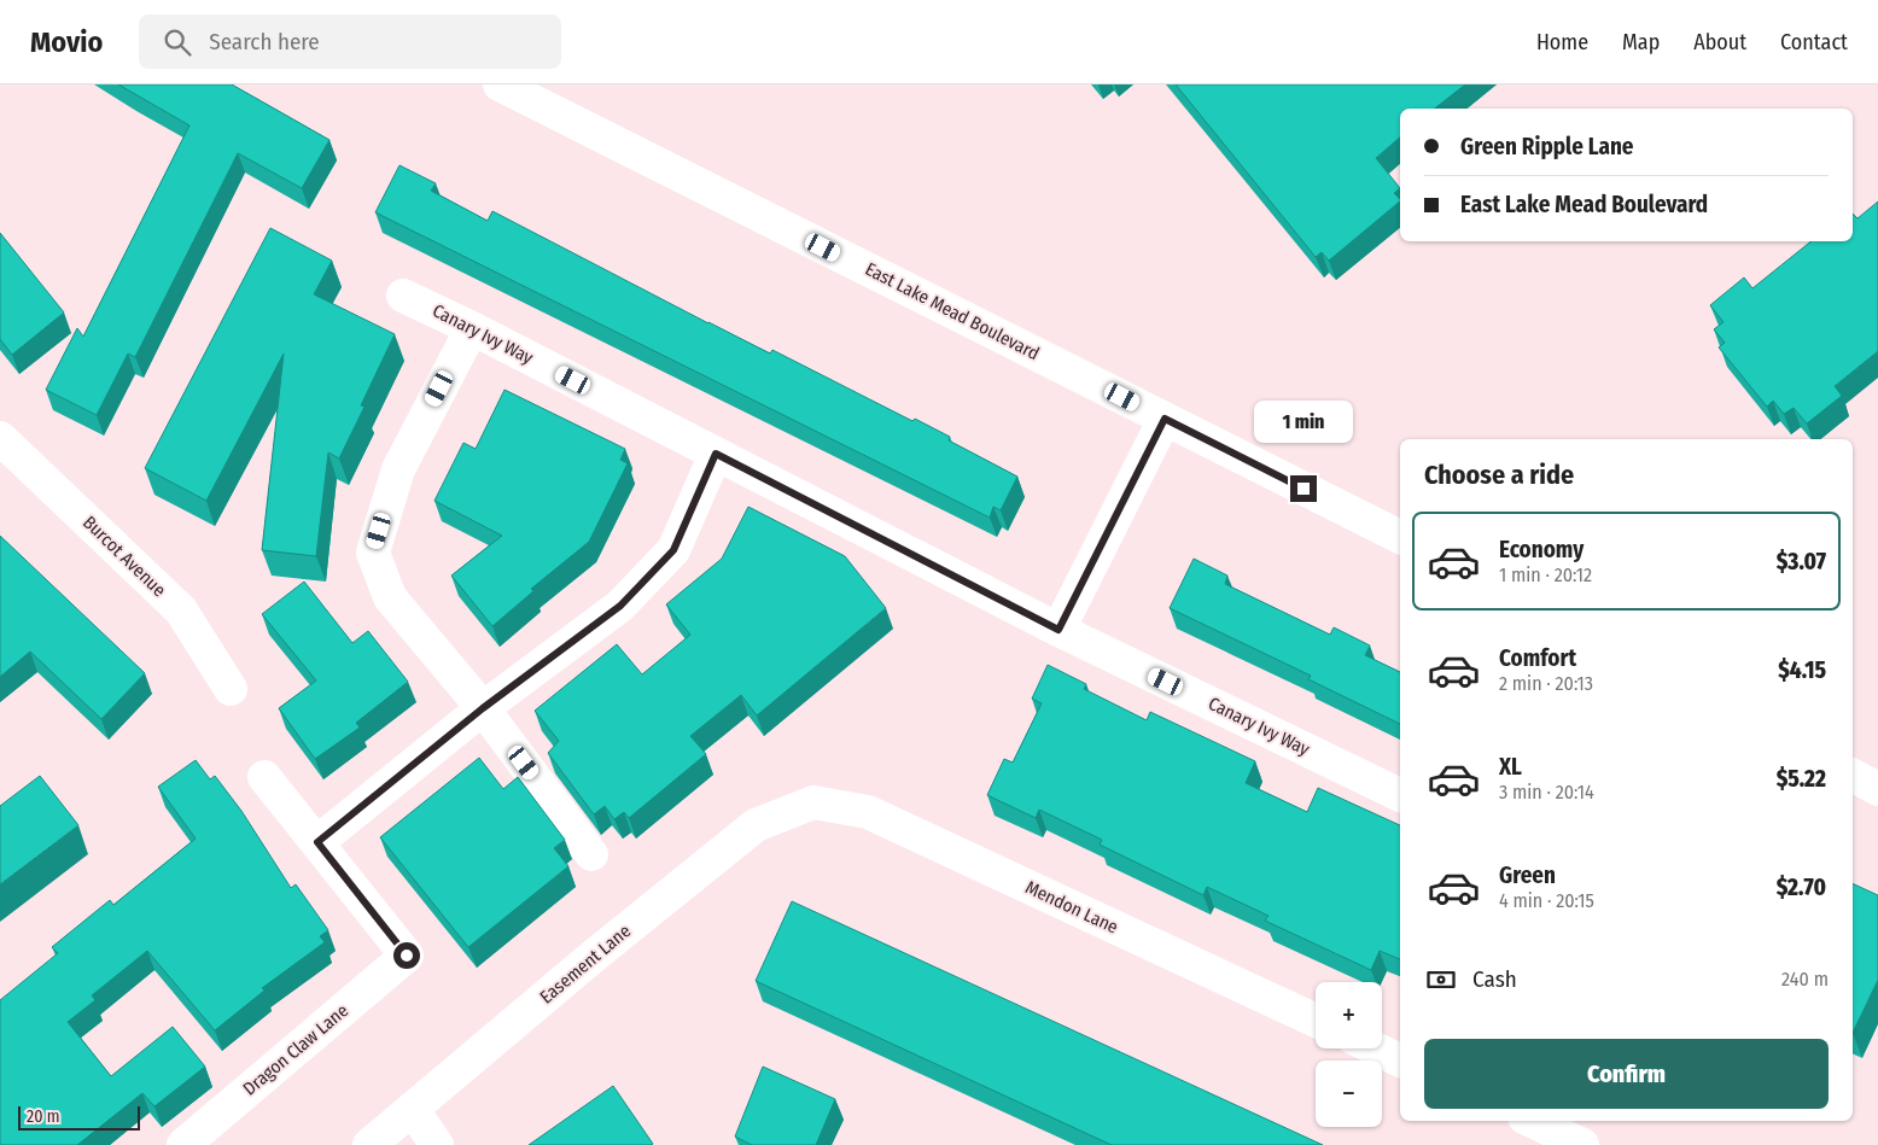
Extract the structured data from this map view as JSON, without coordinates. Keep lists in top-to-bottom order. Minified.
{"streets":{"street":["East Lake Mead Boulevard","Canary Ivy Way","Burcot Avenue","Mendon Lane","Easement Lane","Dragon Claw Lane"]},"crossings":[["Mendon Lane","Easement Lane"]],"scale_bar":"20 m","page":{"header":"Movio","search":"Search here","nav":["Home","Map","About","Contact"],"banner":["Green Ripple Lane","East Lake Mead Boulevard"],"bubble":"1 min","heading":"Choose a ride","list":[{"name":"Economy","note":"1 min · 20:12","value":"$3.07"},{"name":"Comfort","note":"2 min · 20:13","value":"$4.15"},{"name":"XL","note":"3 min · 20:14","value":"$5.22"},{"name":"Green","note":"4 min · 20:15","value":"$2.70"}],"pay":["Cash","240 m"],"map_buttons":["+","−"],"buttons":"Confirm","scale":"20 m"}}
